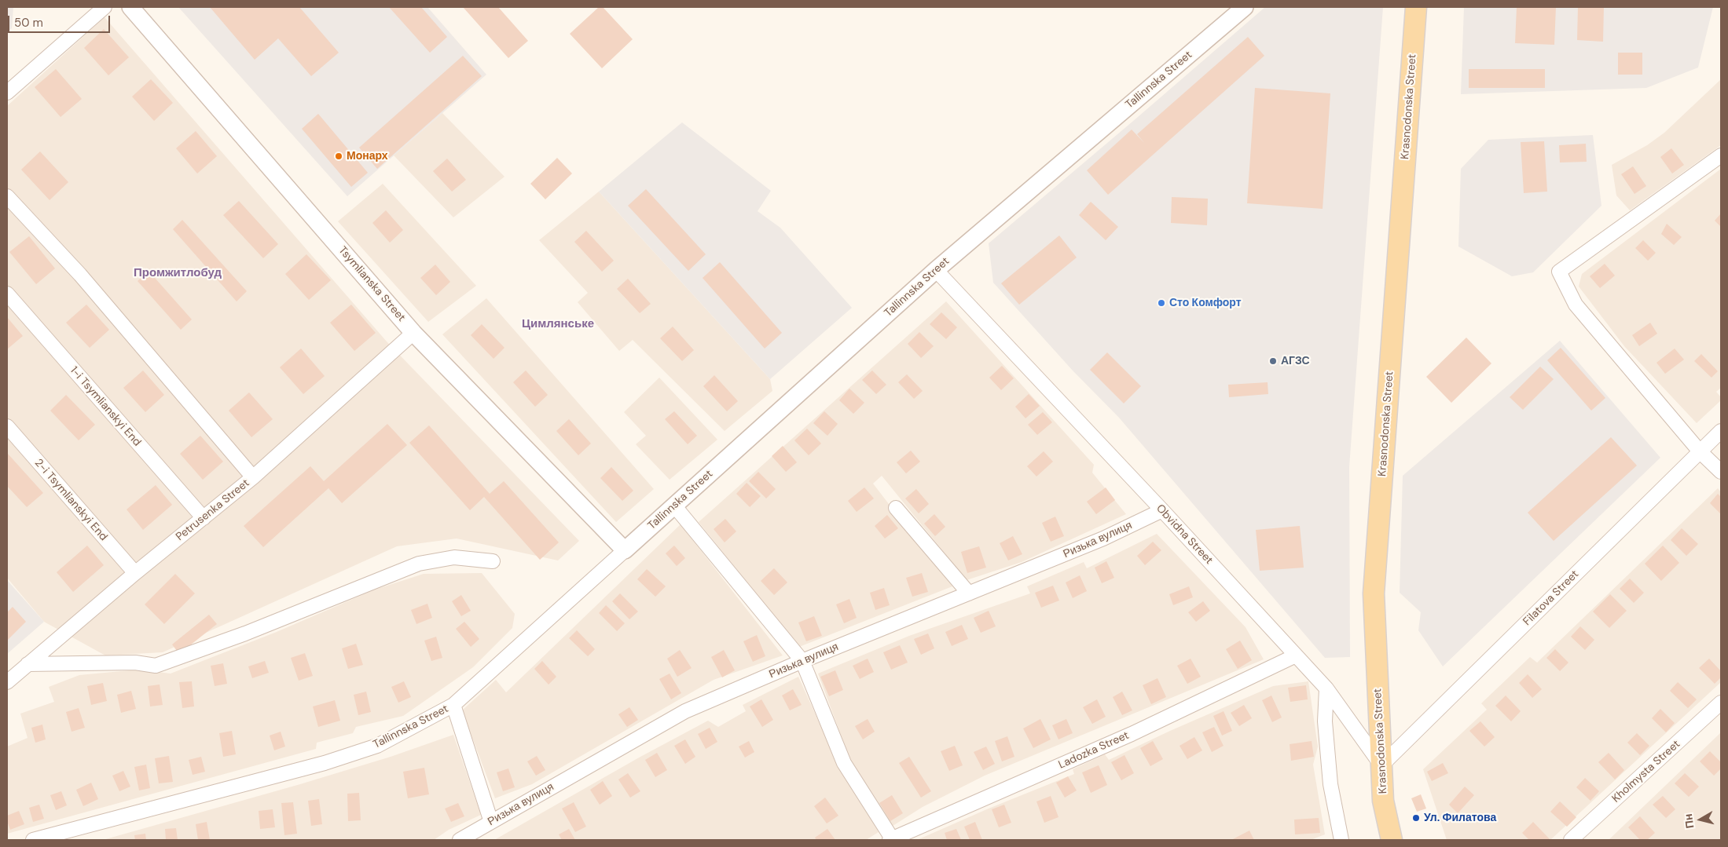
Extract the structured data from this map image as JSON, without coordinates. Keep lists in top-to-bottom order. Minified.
{"streets":{"main road":["Krasnodonska Street"],"street":["Tallinnska Street","Tsymlianska Street","1-i Tsymlianskyi End","2-i Tsymlianskyi End","Petrusenka Street","Obvidna Street","Ризька вулиця","Filatova Street","Ladozka Street","Kholmysta Street"]},"crossings":[["Tallinnska Street","Tsymlianska Street"],["Tallinnska Street","Obvidna Street"],["Krasnodonska Street","Obvidna Street"],["Krasnodonska Street","Filatova Street"],["Tsymlianska Street","Petrusenka Street"],["1-i Tsymlianskyi End","Petrusenka Street"],["2-i Tsymlianskyi End","Petrusenka Street"],["Obvidna Street","Ризька вулиця"],["Obvidna Street","Filatova Street"],["Obvidna Street","Ladozka Street"]],"districts":["Промжитлобуд","Цимлянське"],"places":["Монарх","Сто Комфорт","АГЗС","Ул. Филатова"],"scale_bar":"50 m","north":"left"}
